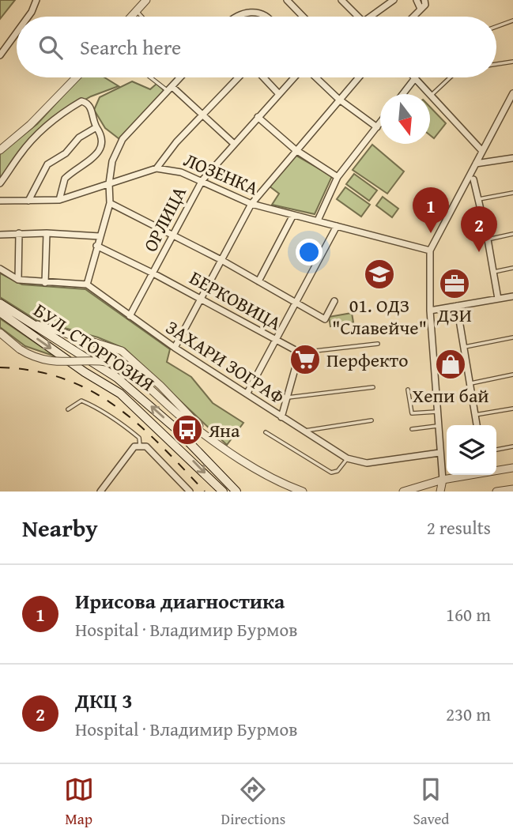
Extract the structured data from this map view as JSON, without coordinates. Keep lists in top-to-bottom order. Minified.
{"streets":{"main road":["БУЛ. СТОРГОЗИЯ"],"street":["ЛОЗЕНКА","ОРЛИЦА","БЕРКОВИЦА","ЗАХАРИ ЗОГРАФ"]},"crossings":[["ЛОЗЕНКА","ОРЛИЦА"],["ОРЛИЦА","БЕРКОВИЦА"],["ОРЛИЦА","ЗАХАРИ ЗОГРАФ"]],"places":{"school or university":["01. ОДЗ \"Славейче\""],"office":["ДЗИ"],"supermarket":["Перфекто"],"shop":["Хепи бай"],"bus stop":["Яна"]},"north":"bottom","page":{"search":"Search here","pins":["1","2"],"heading":["Nearby","2 results"],"list":[{"mark":"1","name":"Ирисова диагностика","note":"Hospital · Владимир Бурмов","value":"160 m"},{"mark":"2","name":"ДКЦ 3","note":"Hospital · Владимир Бурмов","value":"230 m"}],"nav":["Map","Directions","Saved"]}}
